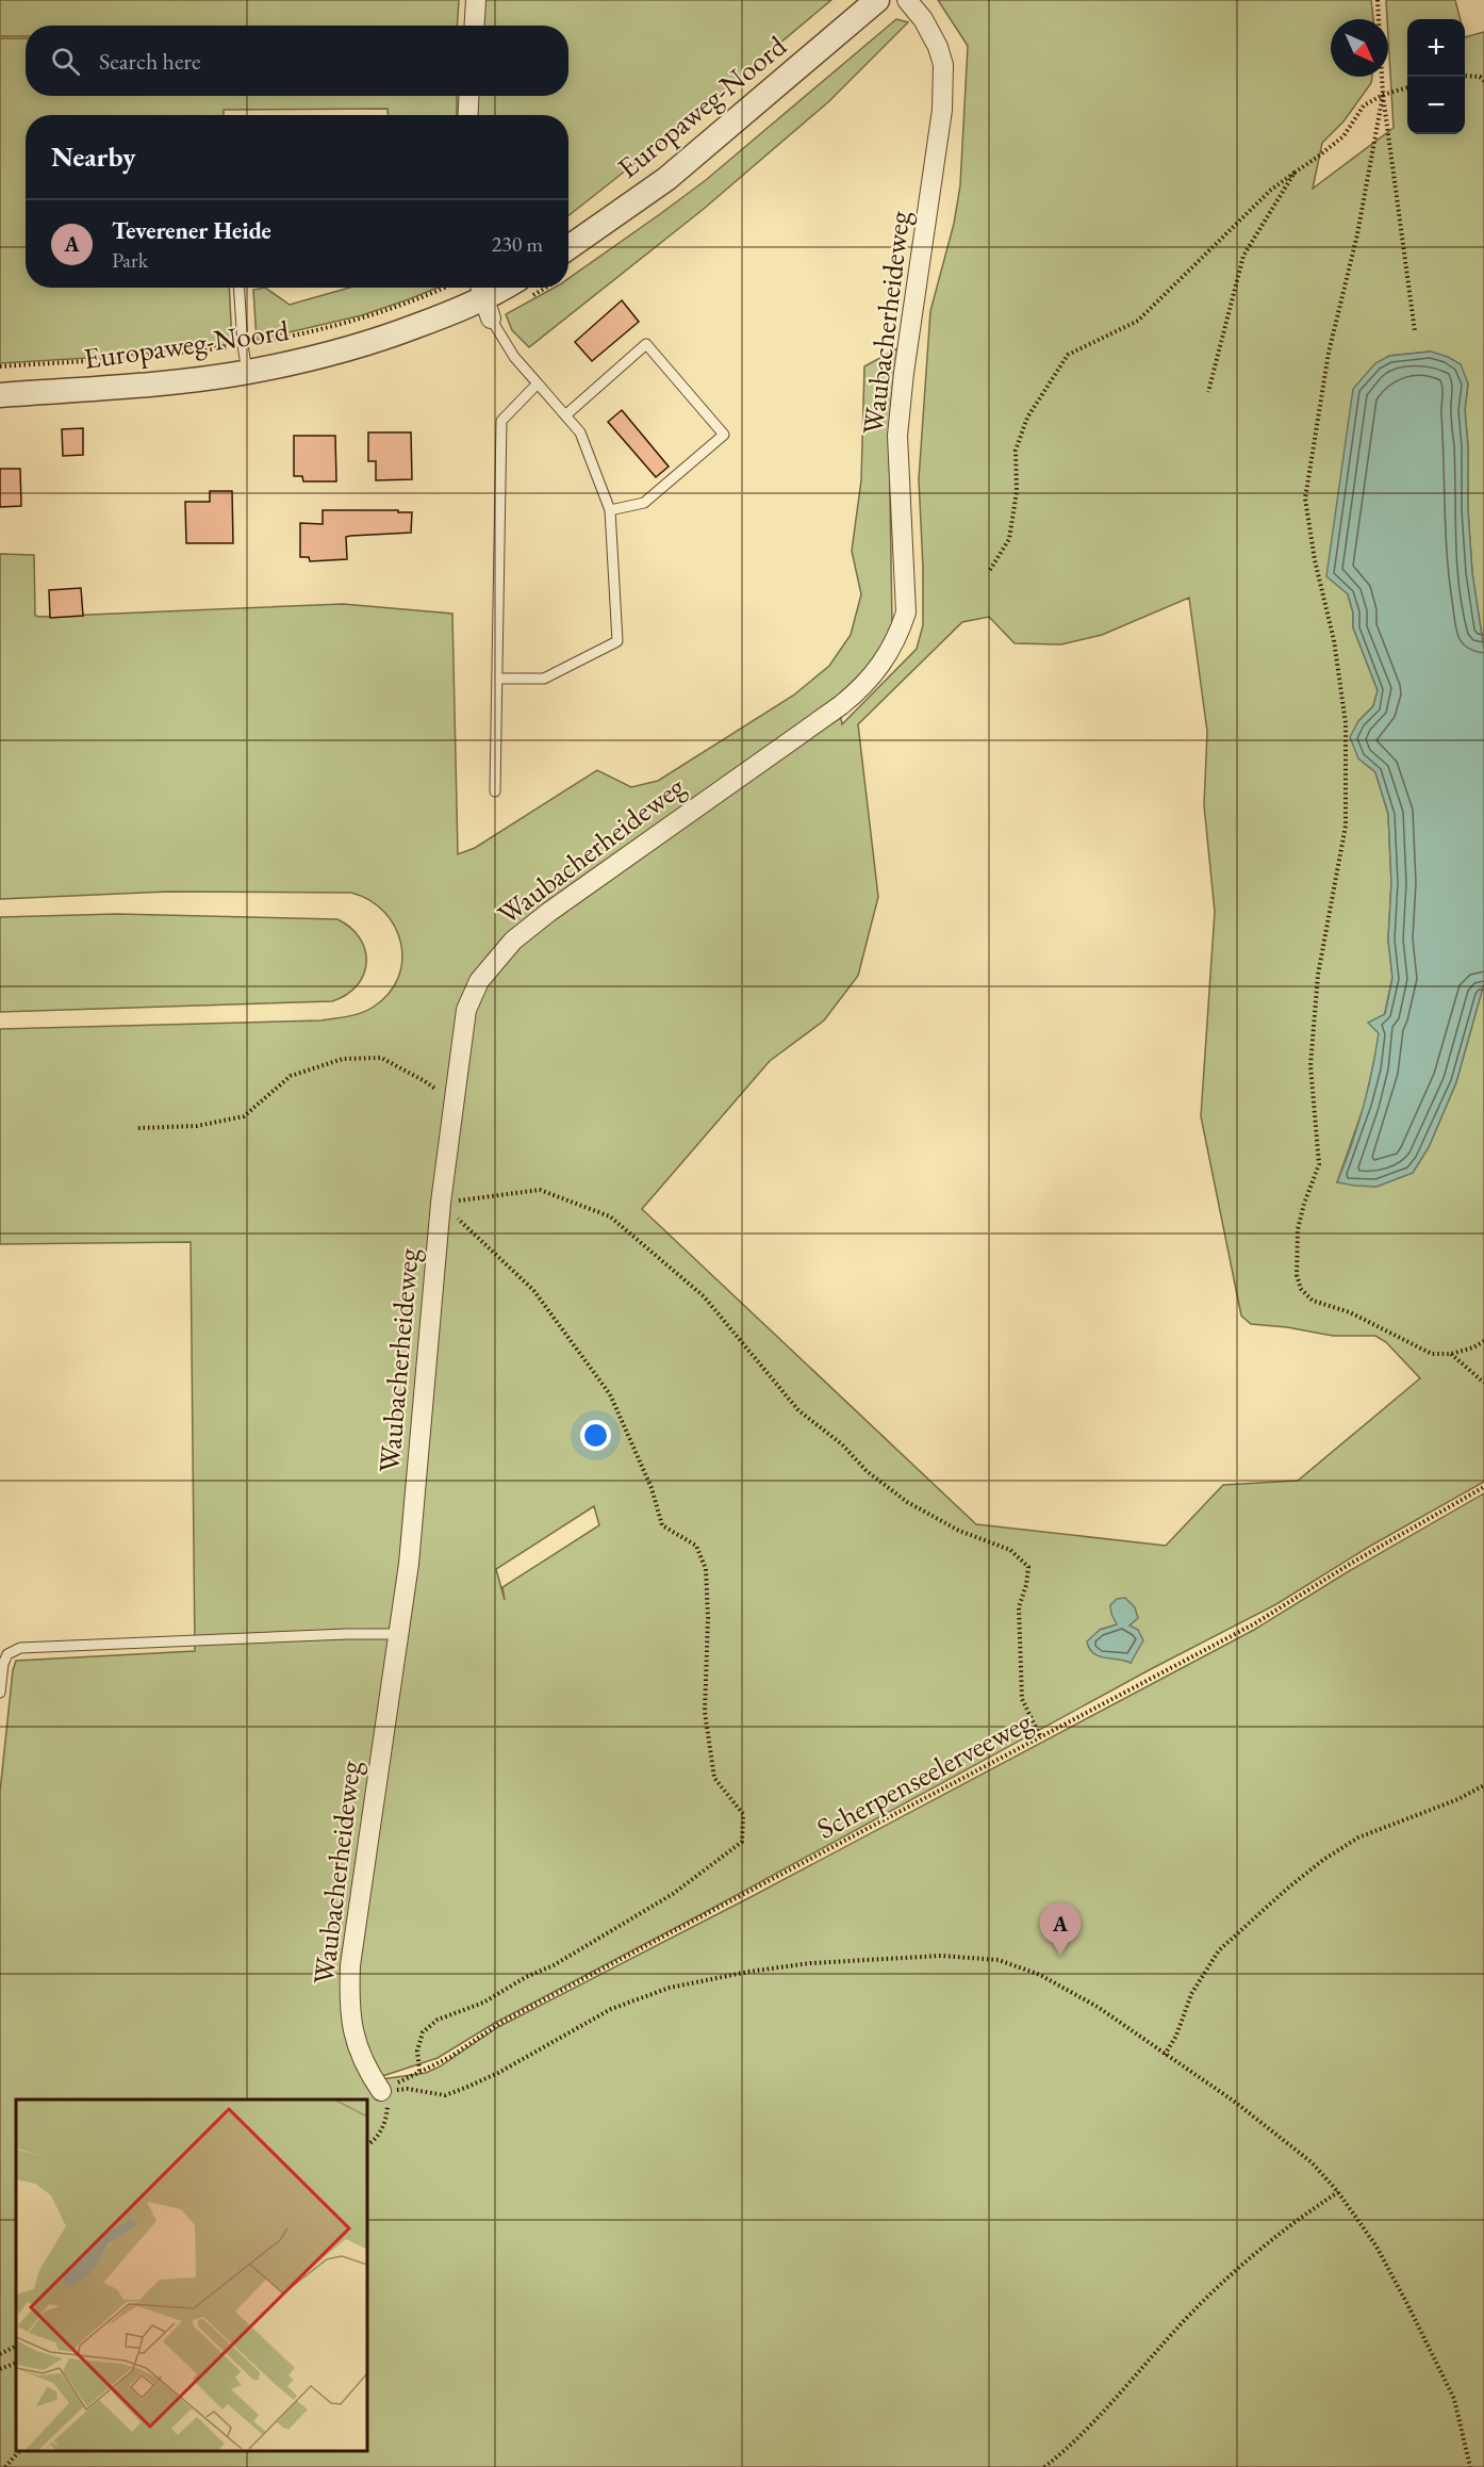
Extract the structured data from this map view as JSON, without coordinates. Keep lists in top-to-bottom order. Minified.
{"streets":{"street":["Europaweg-Noord","Waubacherheideweg"],"path":["Scherpenseelerveeweg"]},"crossings":[["Waubacherheideweg","Scherpenseelerveeweg"]],"north":"bottom right","page":{"map_buttons":["+","−"],"search":"Search here","heading":"Nearby","list":[{"mark":"A","name":"Teverener Heide","note":"Park","value":"230 m"}],"pins":"A"}}
